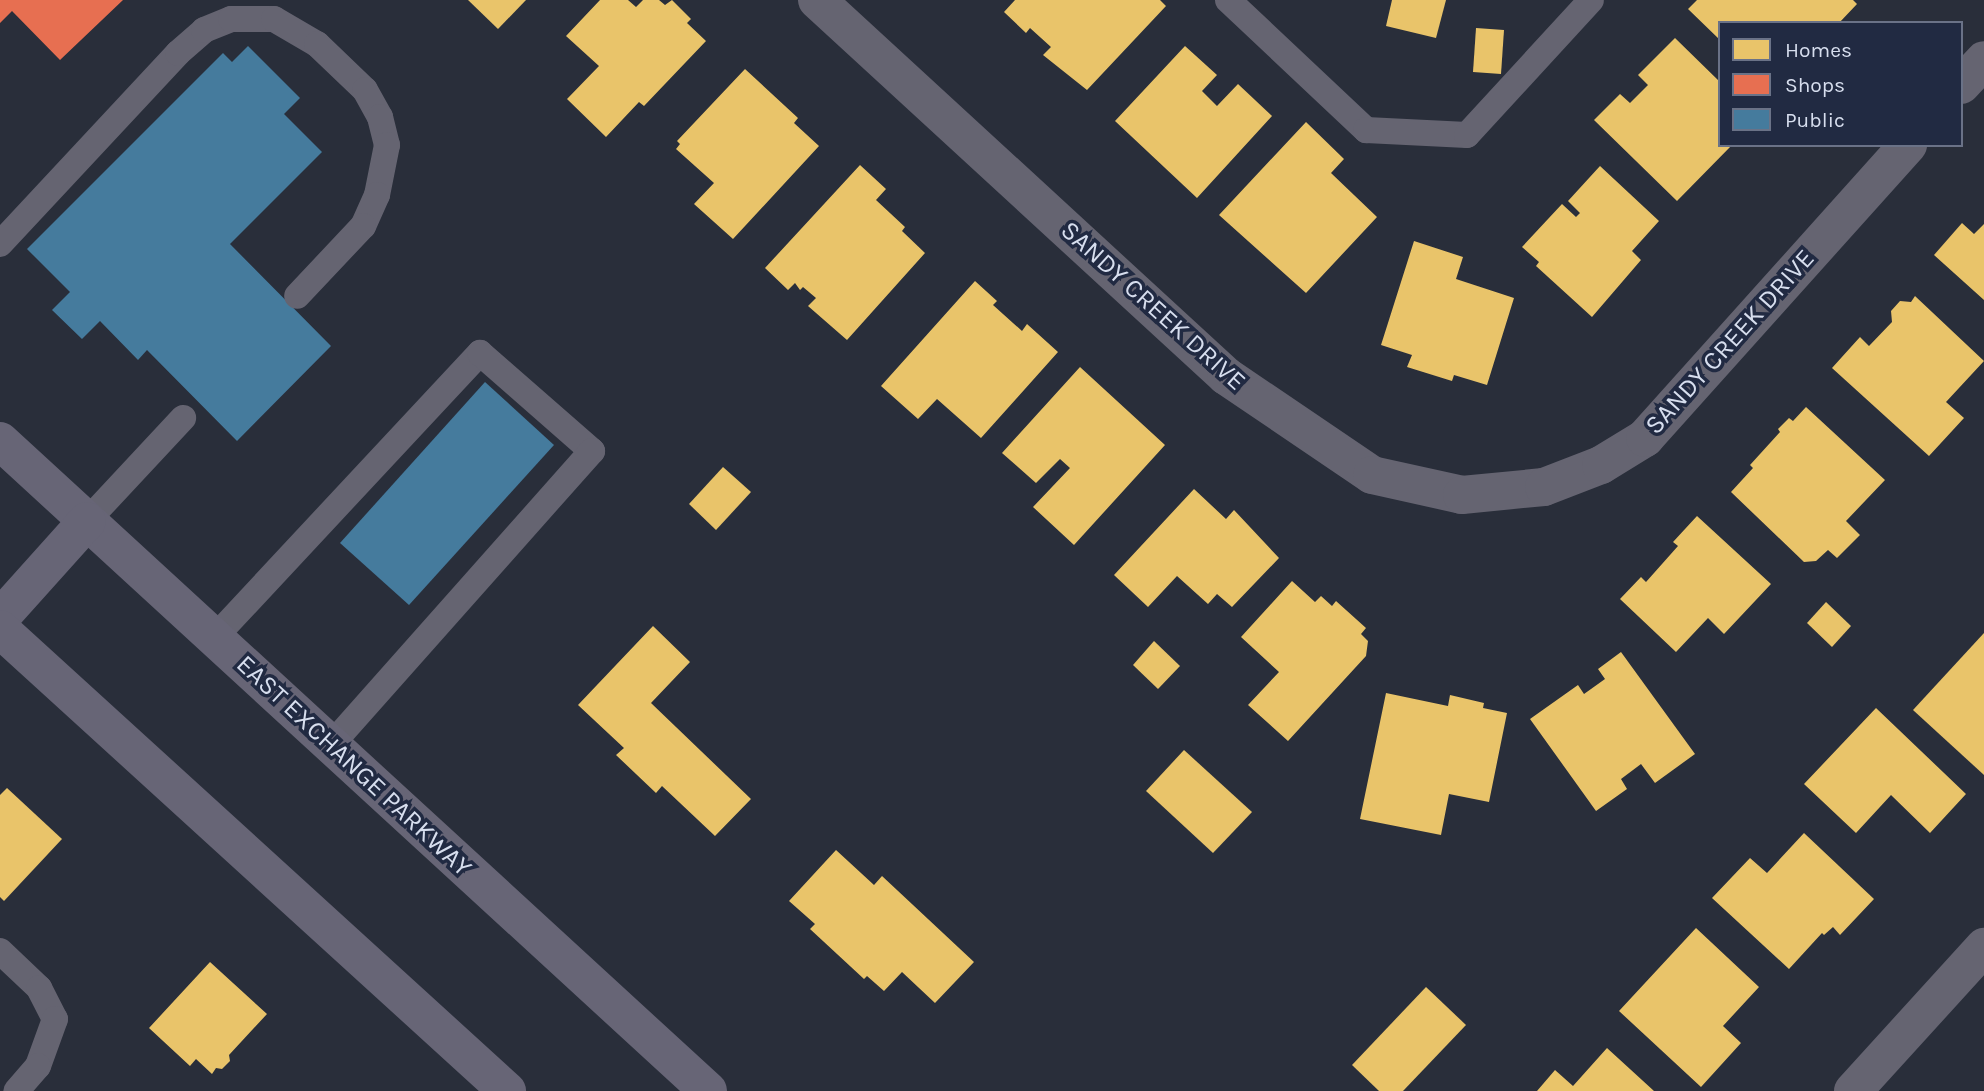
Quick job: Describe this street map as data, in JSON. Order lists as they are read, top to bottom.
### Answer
{
  "streets": {
    "main road": ["EAST EXCHANGE PARKWAY"],
    "street": ["SANDY CREEK DRIVE"]
  },
  "legend": ["Homes", "Shops", "Public"]
}
